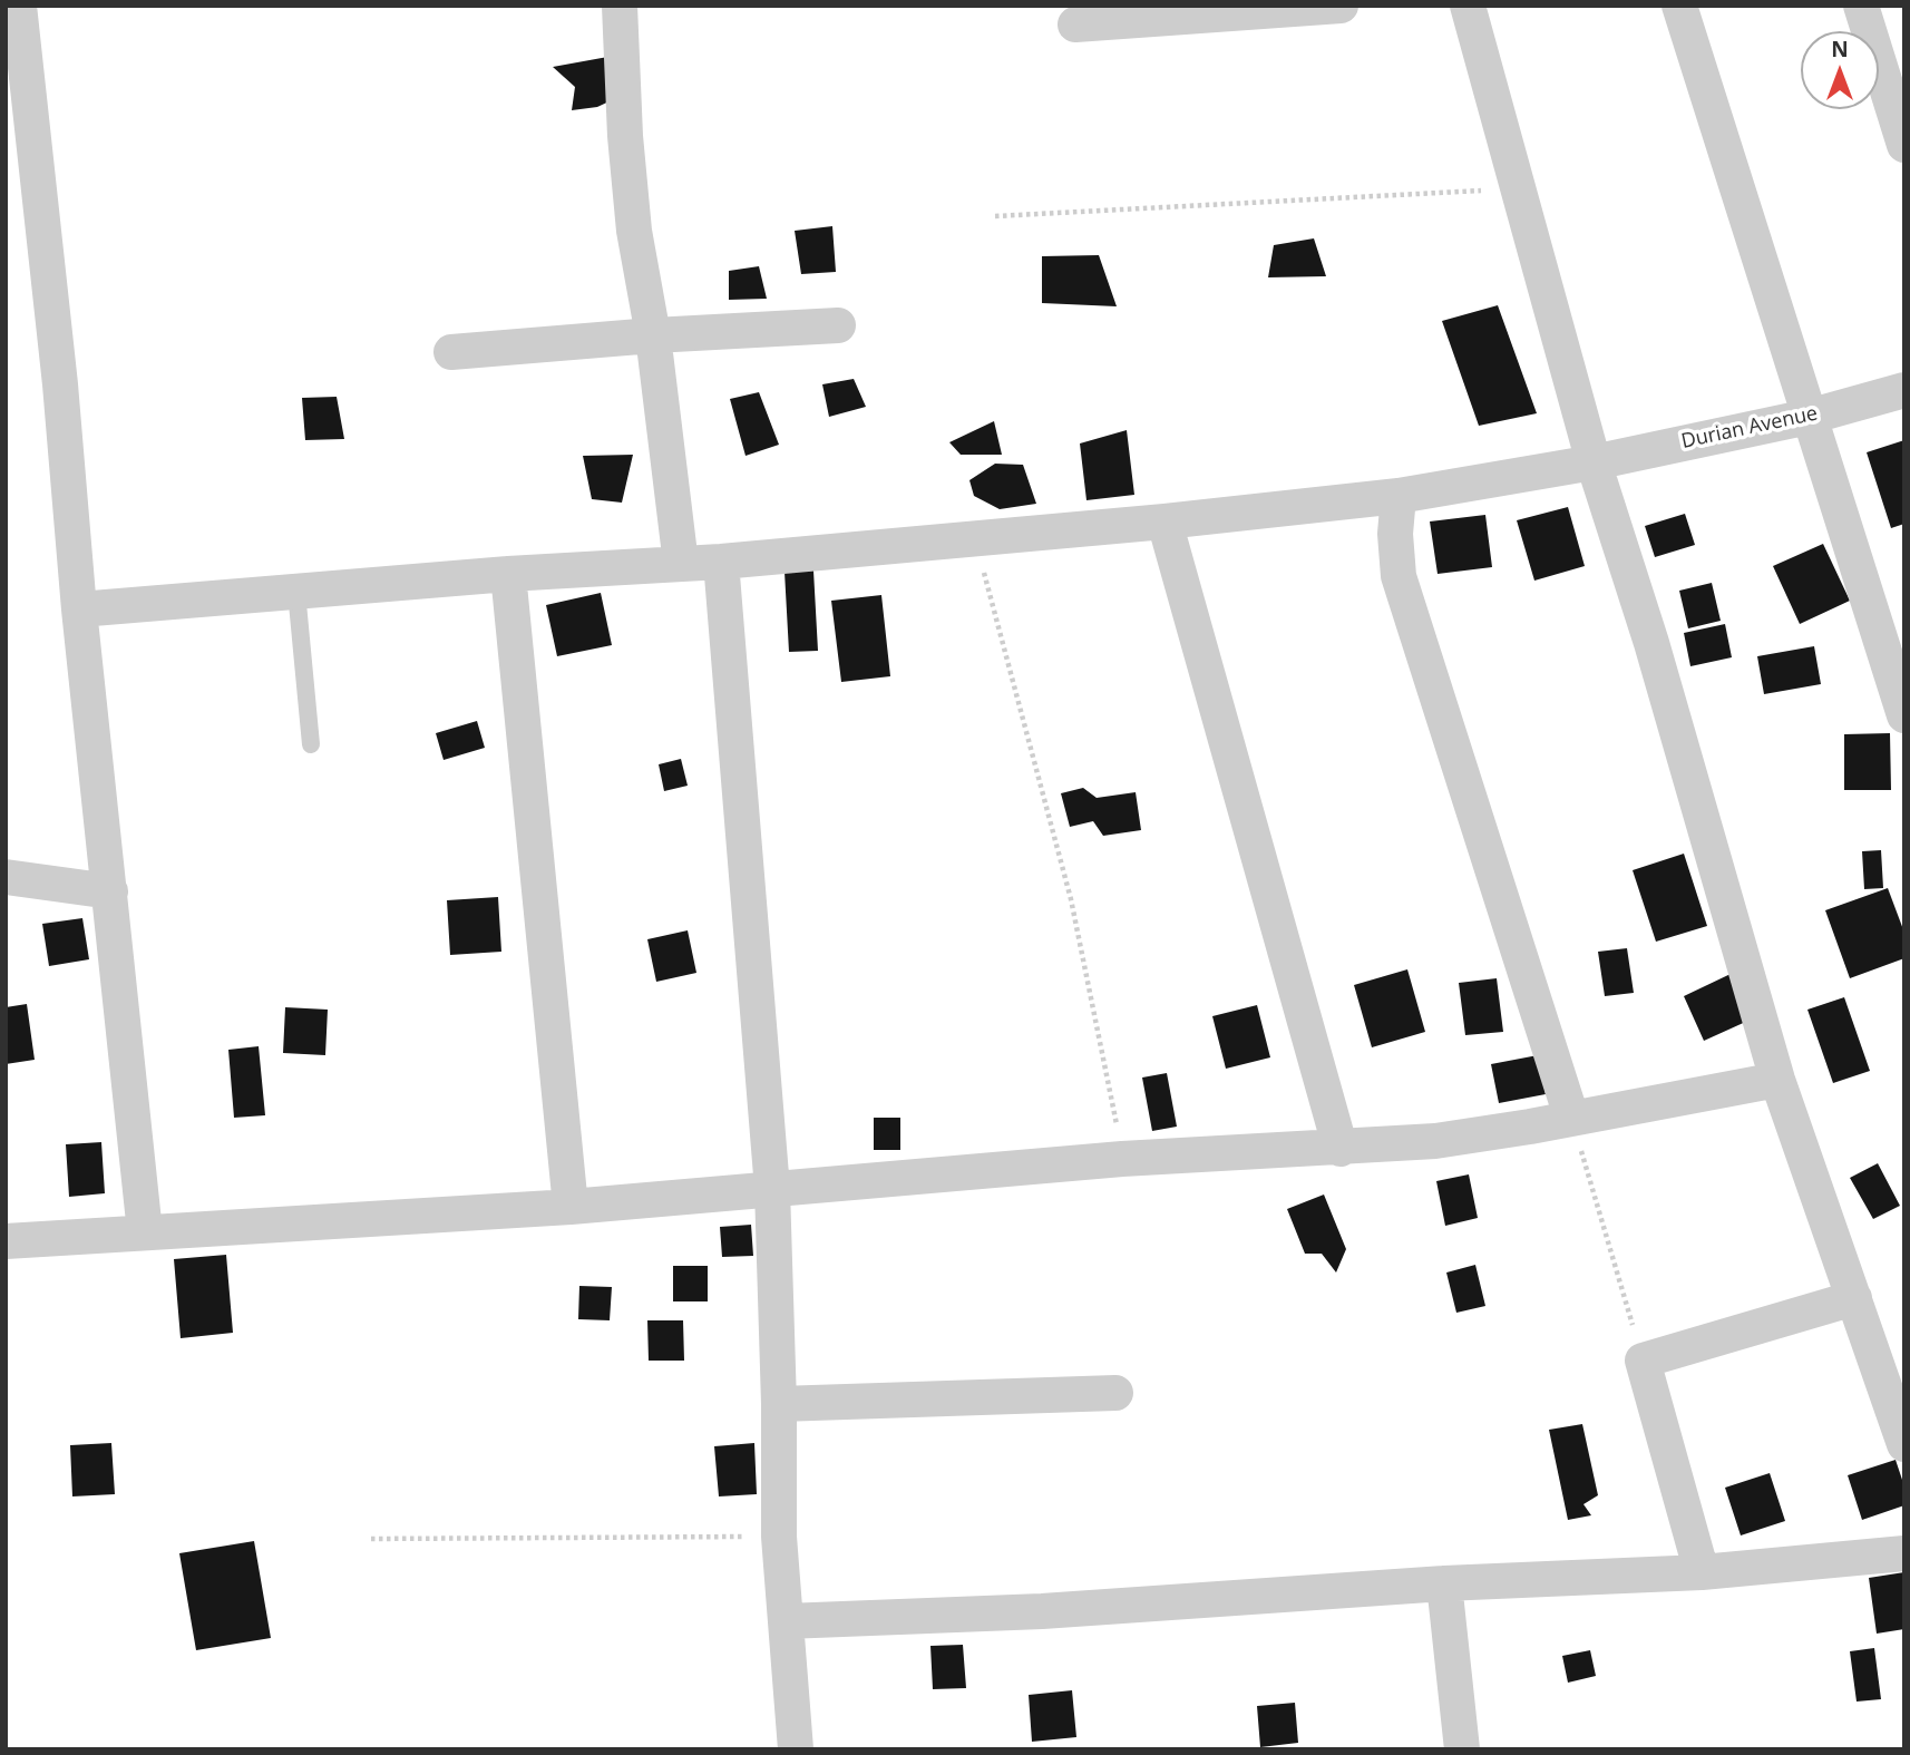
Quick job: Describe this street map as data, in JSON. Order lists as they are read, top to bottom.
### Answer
{
  "streets": {
    "street": ["Durian Avenue"]
  },
  "north": "top"
}
